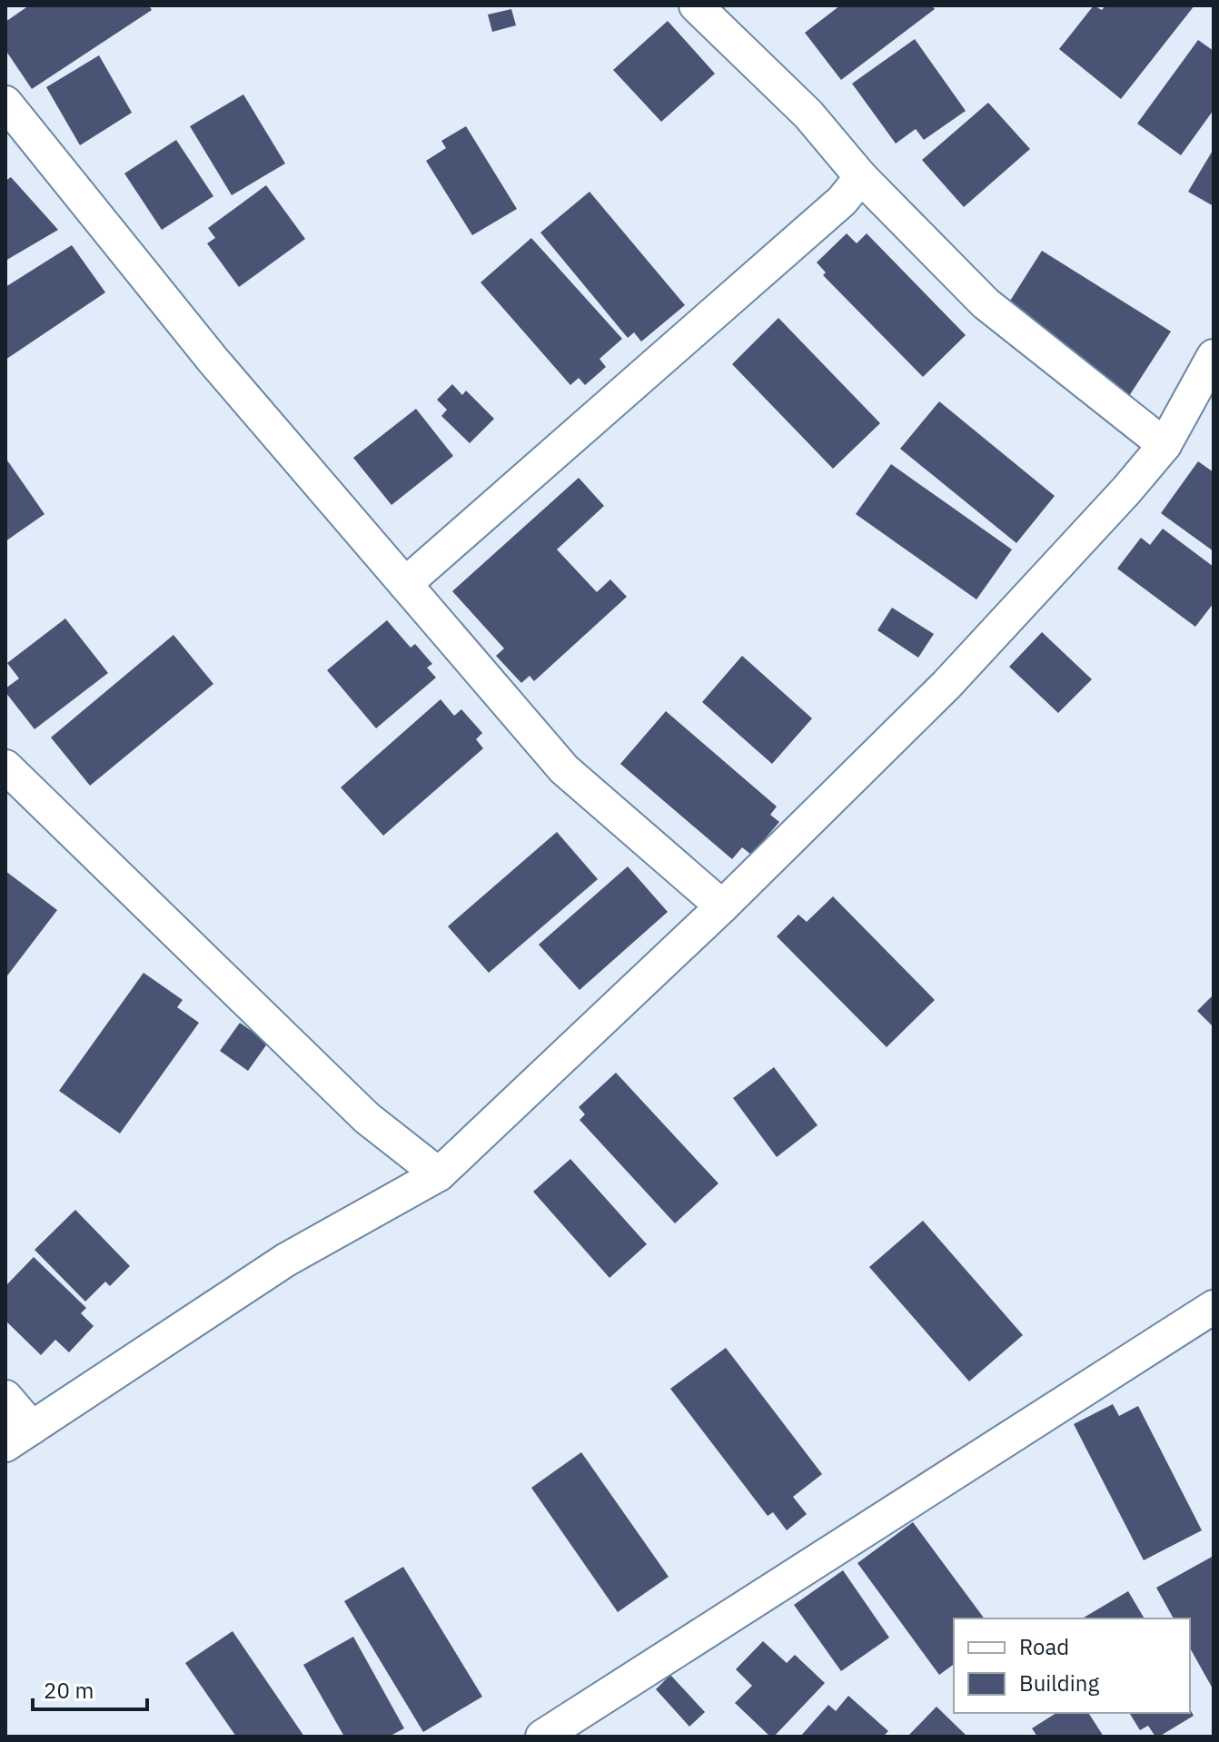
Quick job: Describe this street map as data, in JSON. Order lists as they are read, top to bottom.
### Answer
{
  "legend": ["Road", "Building"],
  "scale_bar": "20 m"
}
